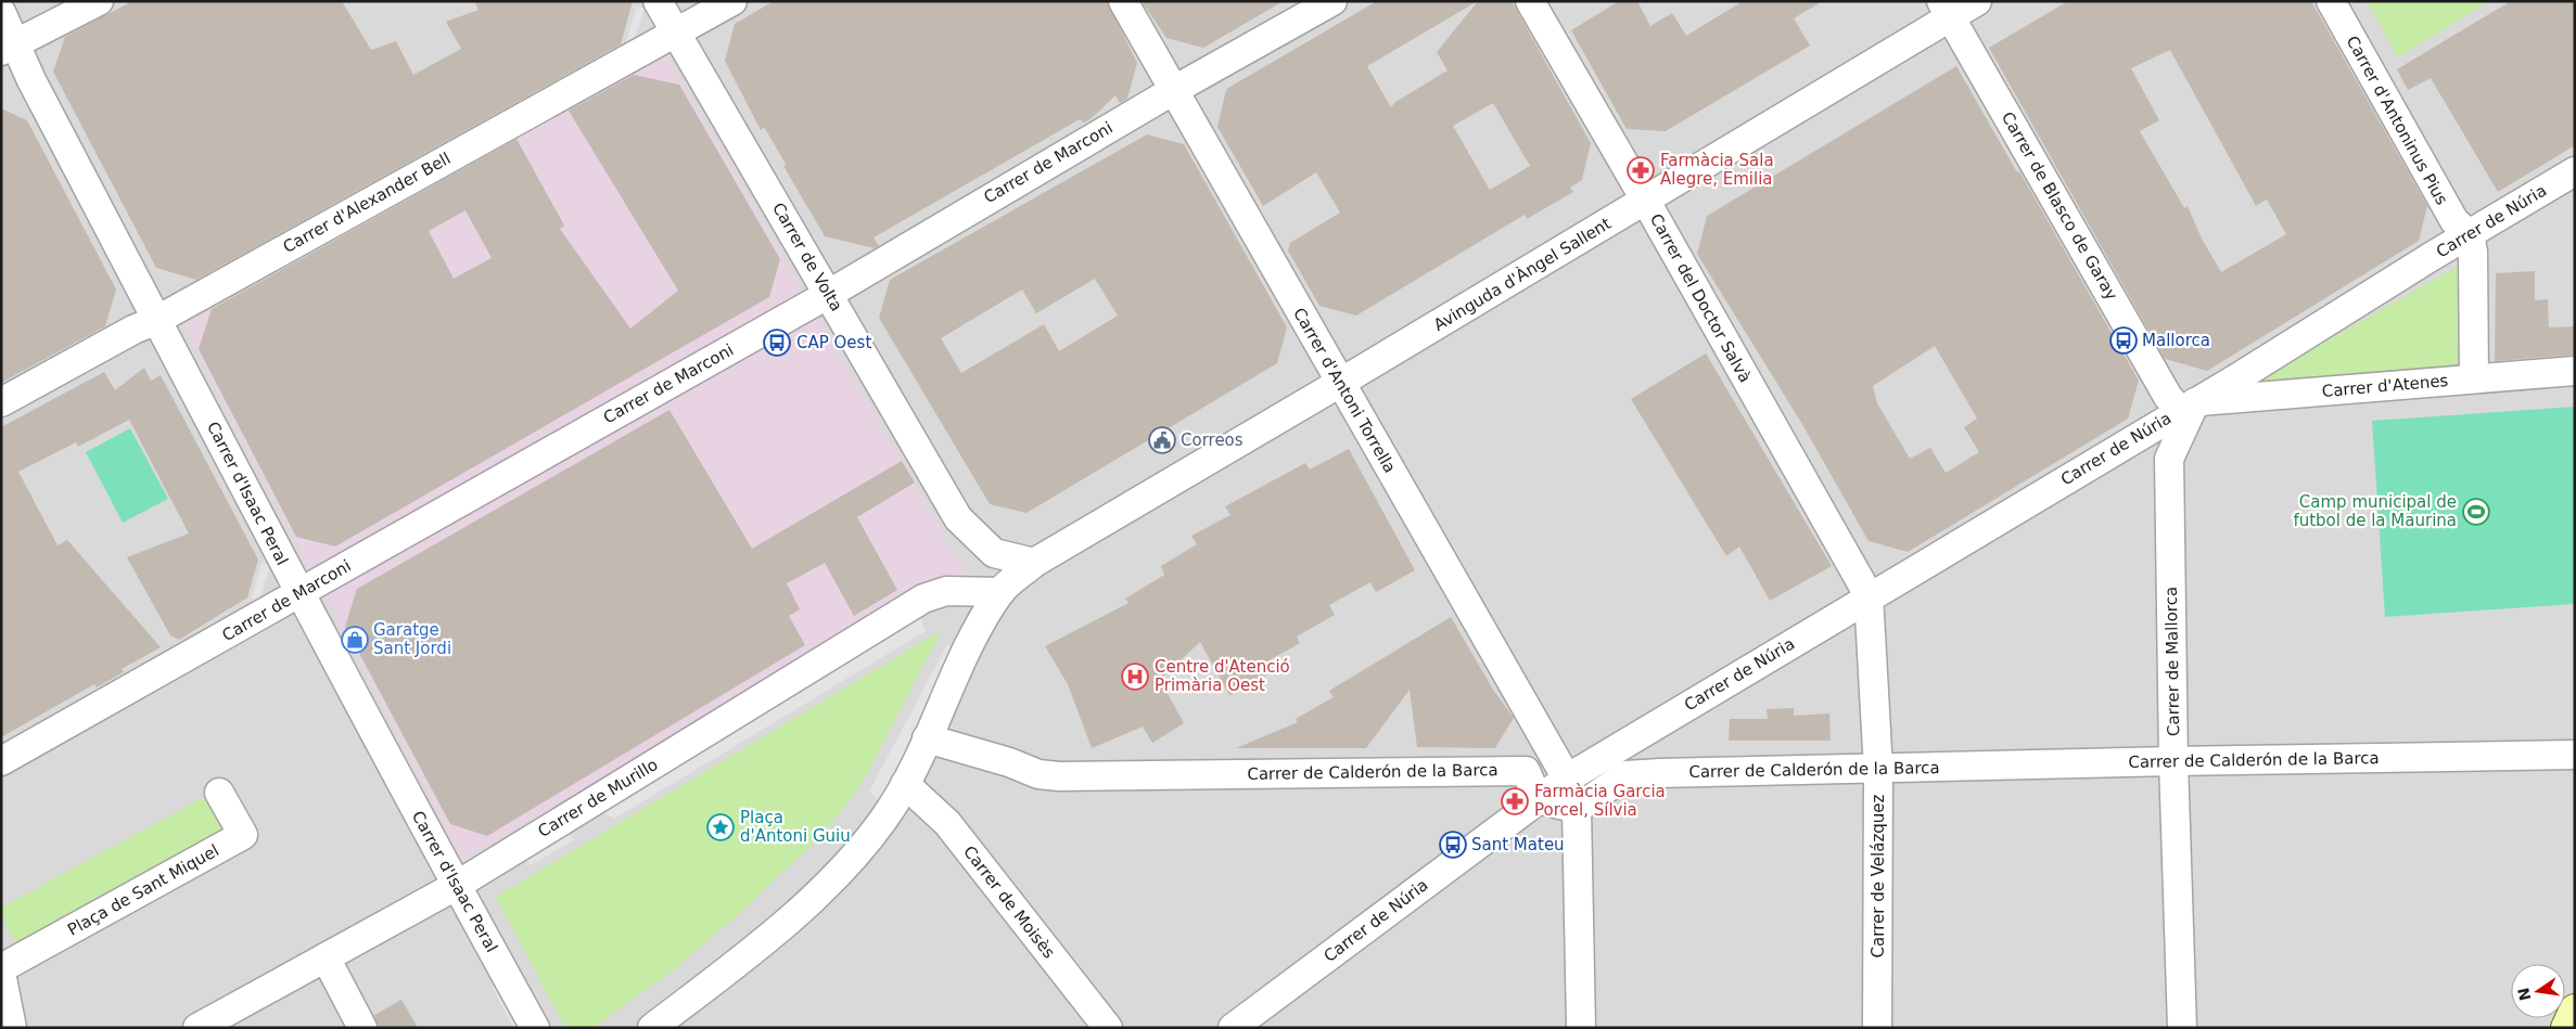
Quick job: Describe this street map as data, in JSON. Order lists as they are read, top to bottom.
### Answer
{
  "streets": {
    "street": [
      "Carrer d'Antoninus Pius",
      "Carrer de Marconi",
      "Carrer d'Alexander Bell",
      "Carrer de Blasco de Garay",
      "Carrer de Núria",
      "Carrer de Volta",
      "Avinguda d'Àngel Sallent",
      "Carrer del Doctor Salvà",
      "Carrer d'Atenes",
      "Carrer d'Antoni Torrella",
      "Carrer d'Isaac Peral",
      "Carrer de Mallorca",
      "Carrer de Calderón de la Barca",
      "Carrer de Murillo",
      "Carrer de Velázquez",
      "Plaça de Sant Miquel",
      "Carrer de Moisès"
    ]
  },
  "crossings": [
    ["Carrer d'Antoninus Pius", "Carrer de Núria"],
    ["Carrer de Marconi", "Carrer de Volta"],
    ["Carrer de Marconi", "Carrer d'Antoni Torrella"],
    ["Carrer de Marconi", "Carrer d'Isaac Peral"],
    ["Carrer d'Alexander Bell", "Carrer de Volta"],
    ["Carrer d'Alexander Bell", "Carrer d'Isaac Peral"],
    ["Carrer de Blasco de Garay", "Carrer de Núria"],
    ["Carrer de Blasco de Garay", "Avinguda d'Àngel Sallent"],
    ["Carrer de Blasco de Garay", "Carrer d'Atenes"],
    ["Carrer de Blasco de Garay", "Carrer de Mallorca"],
    ["Carrer de Núria", "Carrer del Doctor Salvà"],
    ["Carrer de Núria", "Carrer d'Atenes"],
    ["Carrer de Núria", "Carrer d'Antoni Torrella"],
    ["Carrer de Núria", "Carrer de Mallorca"],
    ["Carrer de Núria", "Carrer de Calderón de la Barca"],
    ["Carrer de Núria", "Carrer de Velázquez"],
    ["Carrer de Volta", "Avinguda d'Àngel Sallent"],
    ["Avinguda d'Àngel Sallent", "Carrer del Doctor Salvà"],
    ["Avinguda d'Àngel Sallent", "Carrer d'Antoni Torrella"],
    ["Avinguda d'Àngel Sallent", "Carrer de Calderón de la Barca"],
    ["Avinguda d'Àngel Sallent", "Carrer de Murillo"],
    ["Avinguda d'Àngel Sallent", "Carrer de Moisès"],
    ["Carrer del Doctor Salvà", "Carrer de Velázquez"],
    ["Carrer d'Atenes", "Carrer de Mallorca"],
    ["Carrer d'Antoni Torrella", "Carrer de Calderón de la Barca"],
    ["Carrer d'Isaac Peral", "Carrer de Murillo"],
    ["Carrer de Mallorca", "Carrer de Calderón de la Barca"],
    ["Carrer de Calderón de la Barca", "Carrer de Velázquez"]
  ],
  "places": {
    "pharmacy": ["Farmàcia Sala Alegre, Emilia", "Farmàcia Garcia Porcel, Sílvia"],
    "bus stop": ["Mallorca", "CAP Oest", "Sant Mateu"],
    "public building": ["Correos"],
    "sports": ["Camp municipal de futbol de la Maurina"],
    "shop": ["Garatge Sant Jordi"],
    "hospital": ["Centre d'Atenció Primària Oest"],
    "place": ["Plaça d'Antoni Guiu"]
  },
  "north": "left"
}
